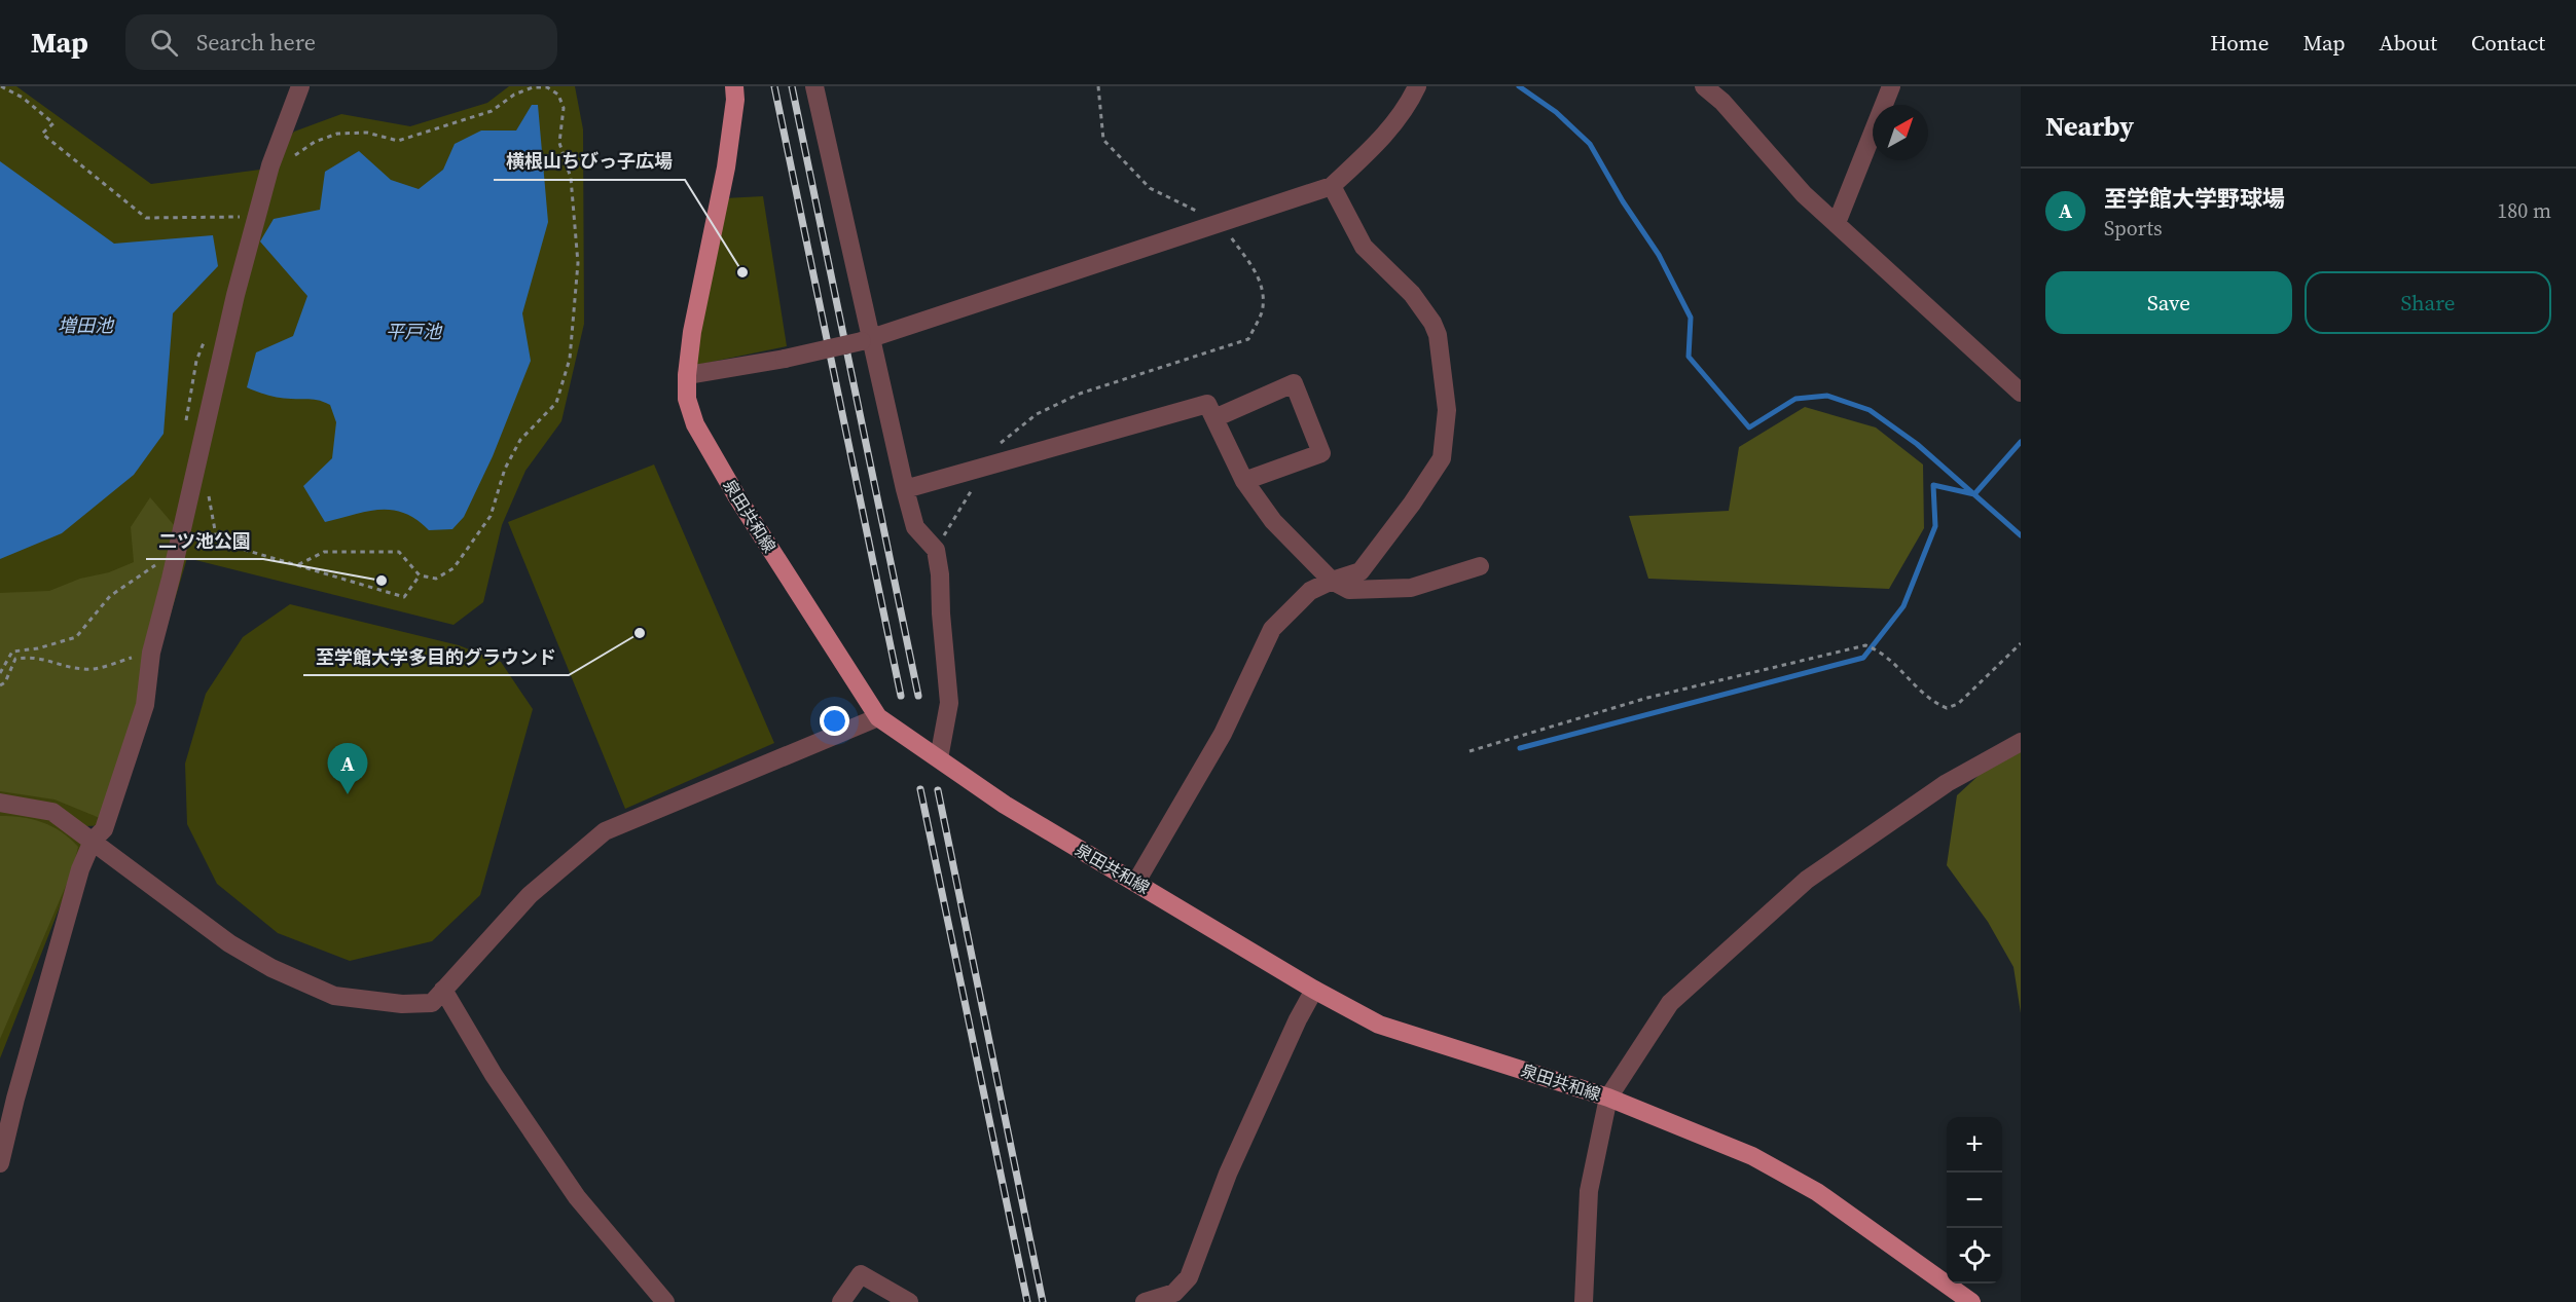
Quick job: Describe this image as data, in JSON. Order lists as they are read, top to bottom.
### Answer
{
  "streets": {
    "main road": ["泉田共和線"]
  },
  "water": ["増田池", "平戸池"],
  "places": ["横根山ちびっ子広場", "二ツ池公園", "至学館大学多目的グラウンド"],
  "north": "top right",
  "page": {
    "header": "Map",
    "search": "Search here",
    "nav": [
      "Home",
      "Map",
      "About",
      "Contact"
    ],
    "heading": "Nearby",
    "list": [
      {
        "mark": "A",
        "name": "至学館大学野球場",
        "note": "Sports",
        "value": "180 m"
      }
    ],
    "buttons": ["Save", "Share"],
    "pins": "A",
    "map_buttons": ["+", "−"]
  }
}
